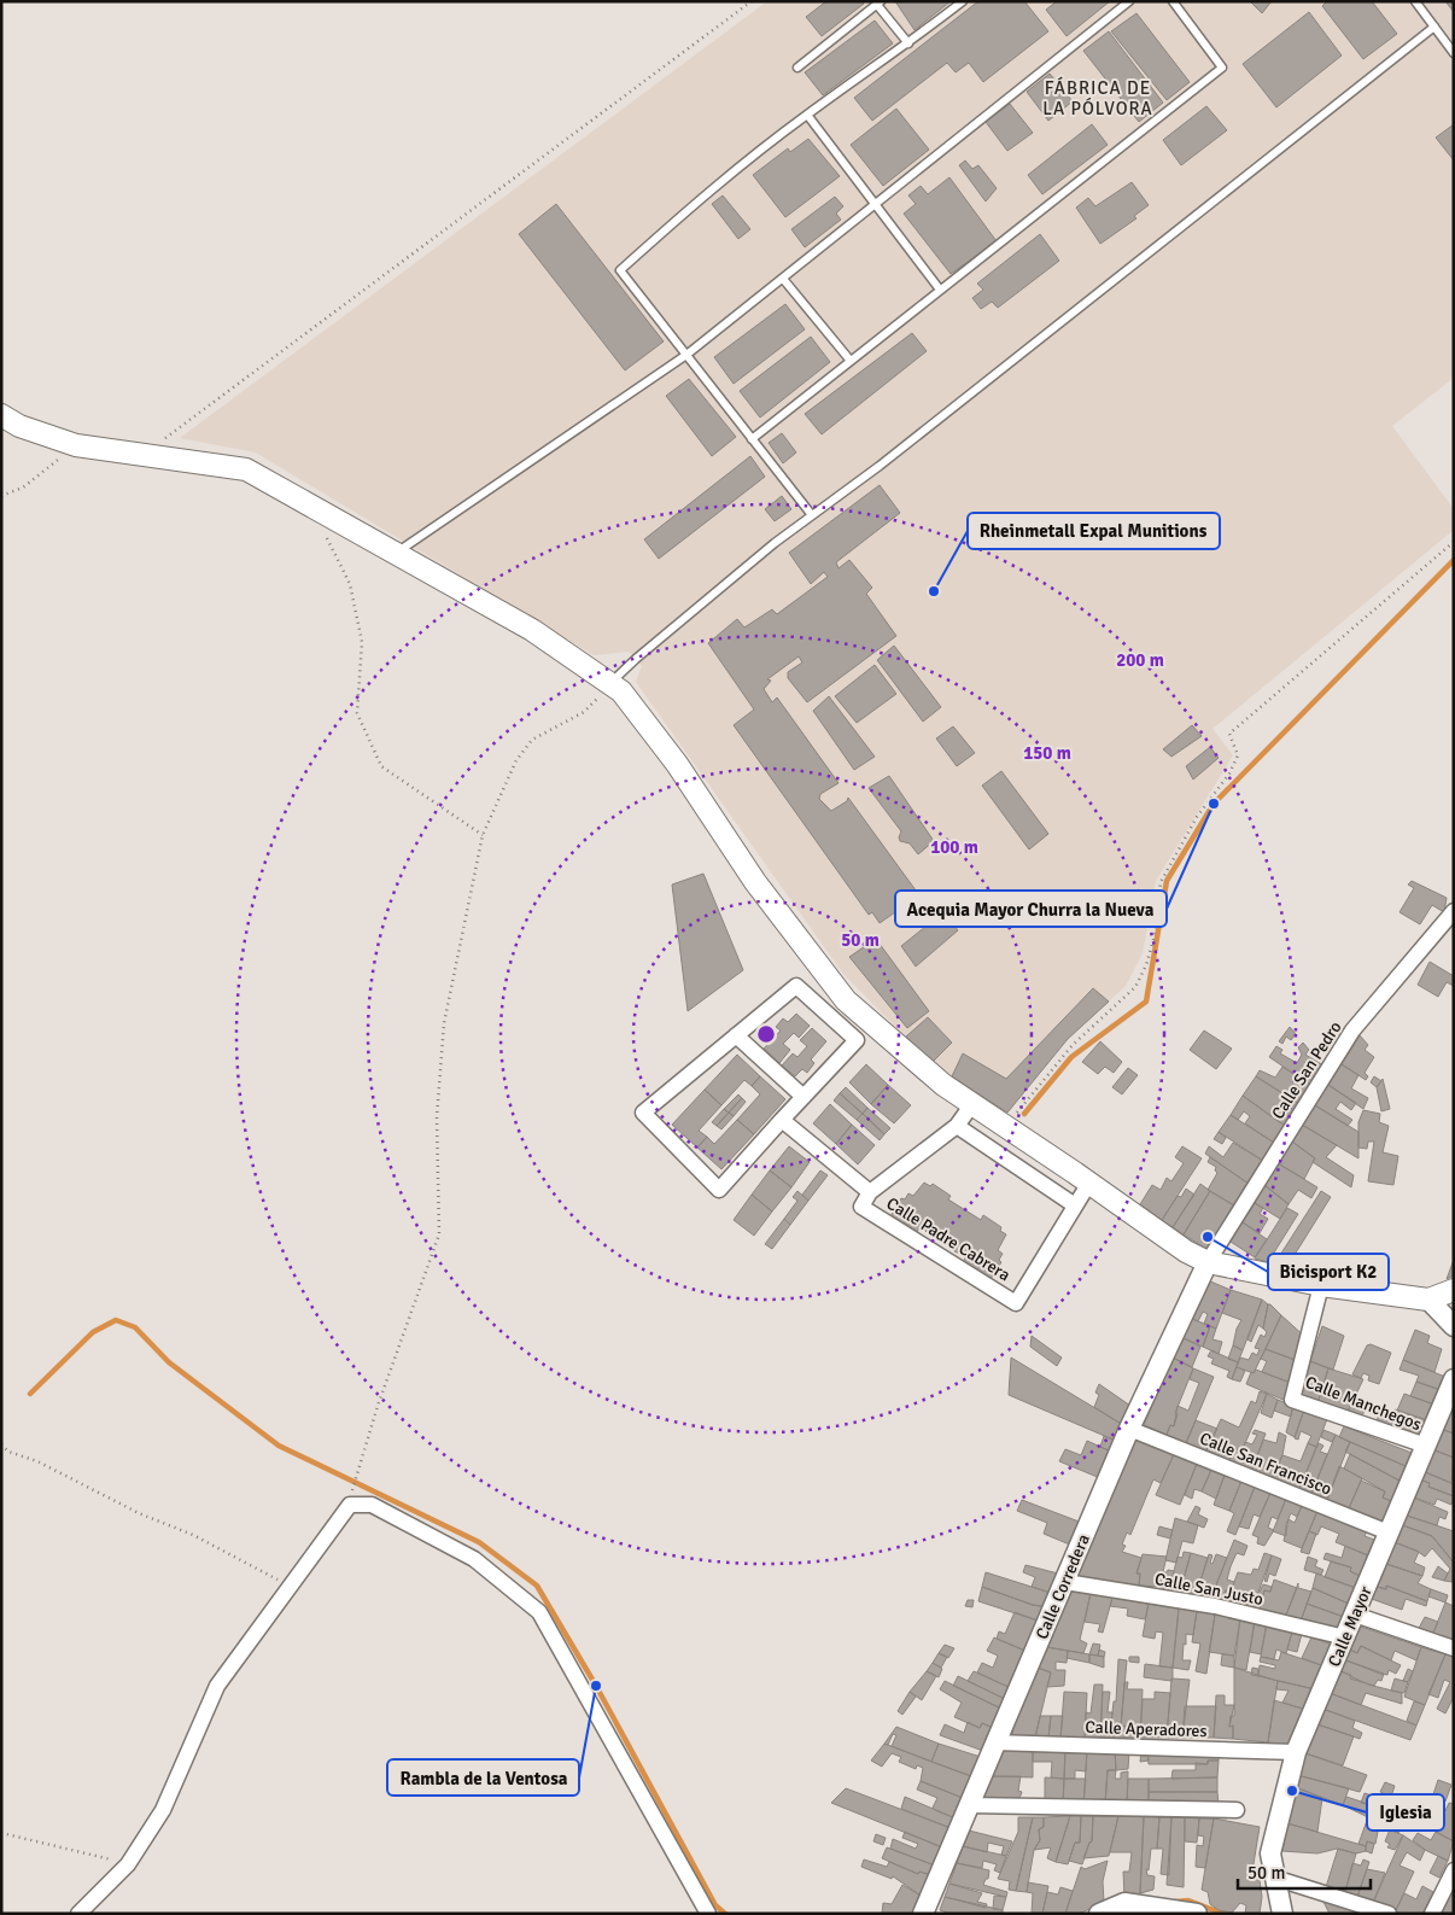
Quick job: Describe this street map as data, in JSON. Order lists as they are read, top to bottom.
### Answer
{
  "streets": {
    "street": [
      "Calle San Pedro",
      "Calle Padre Cabrera",
      "Calle Manchegos",
      "Calle San Francisco",
      "Calle Corredera",
      "Calle San Justo",
      "Calle Mayor",
      "Calle Aperadores"
    ]
  },
  "crossings": [
    ["Calle San Pedro", "Calle Corredera"],
    ["Calle Manchegos", "Calle Mayor"],
    ["Calle San Francisco", "Calle Corredera"],
    ["Calle San Francisco", "Calle Mayor"],
    ["Calle Corredera", "Calle San Justo"],
    ["Calle Corredera", "Calle Aperadores"],
    ["Calle San Justo", "Calle Mayor"],
    ["Calle Mayor", "Calle Aperadores"]
  ],
  "districts": ["FÁBRICA DE LA PÓLVORA"],
  "places": [
    "Rheinmetall Expal Munitions",
    "Acequia Mayor Churra la Nueva",
    "Bicisport K2",
    "Rambla de la Ventosa",
    "Iglesia"
  ],
  "scale_bar": "50 m",
  "rings": [
    "200 m",
    "150 m",
    "100 m",
    "50 m"
  ]
}
